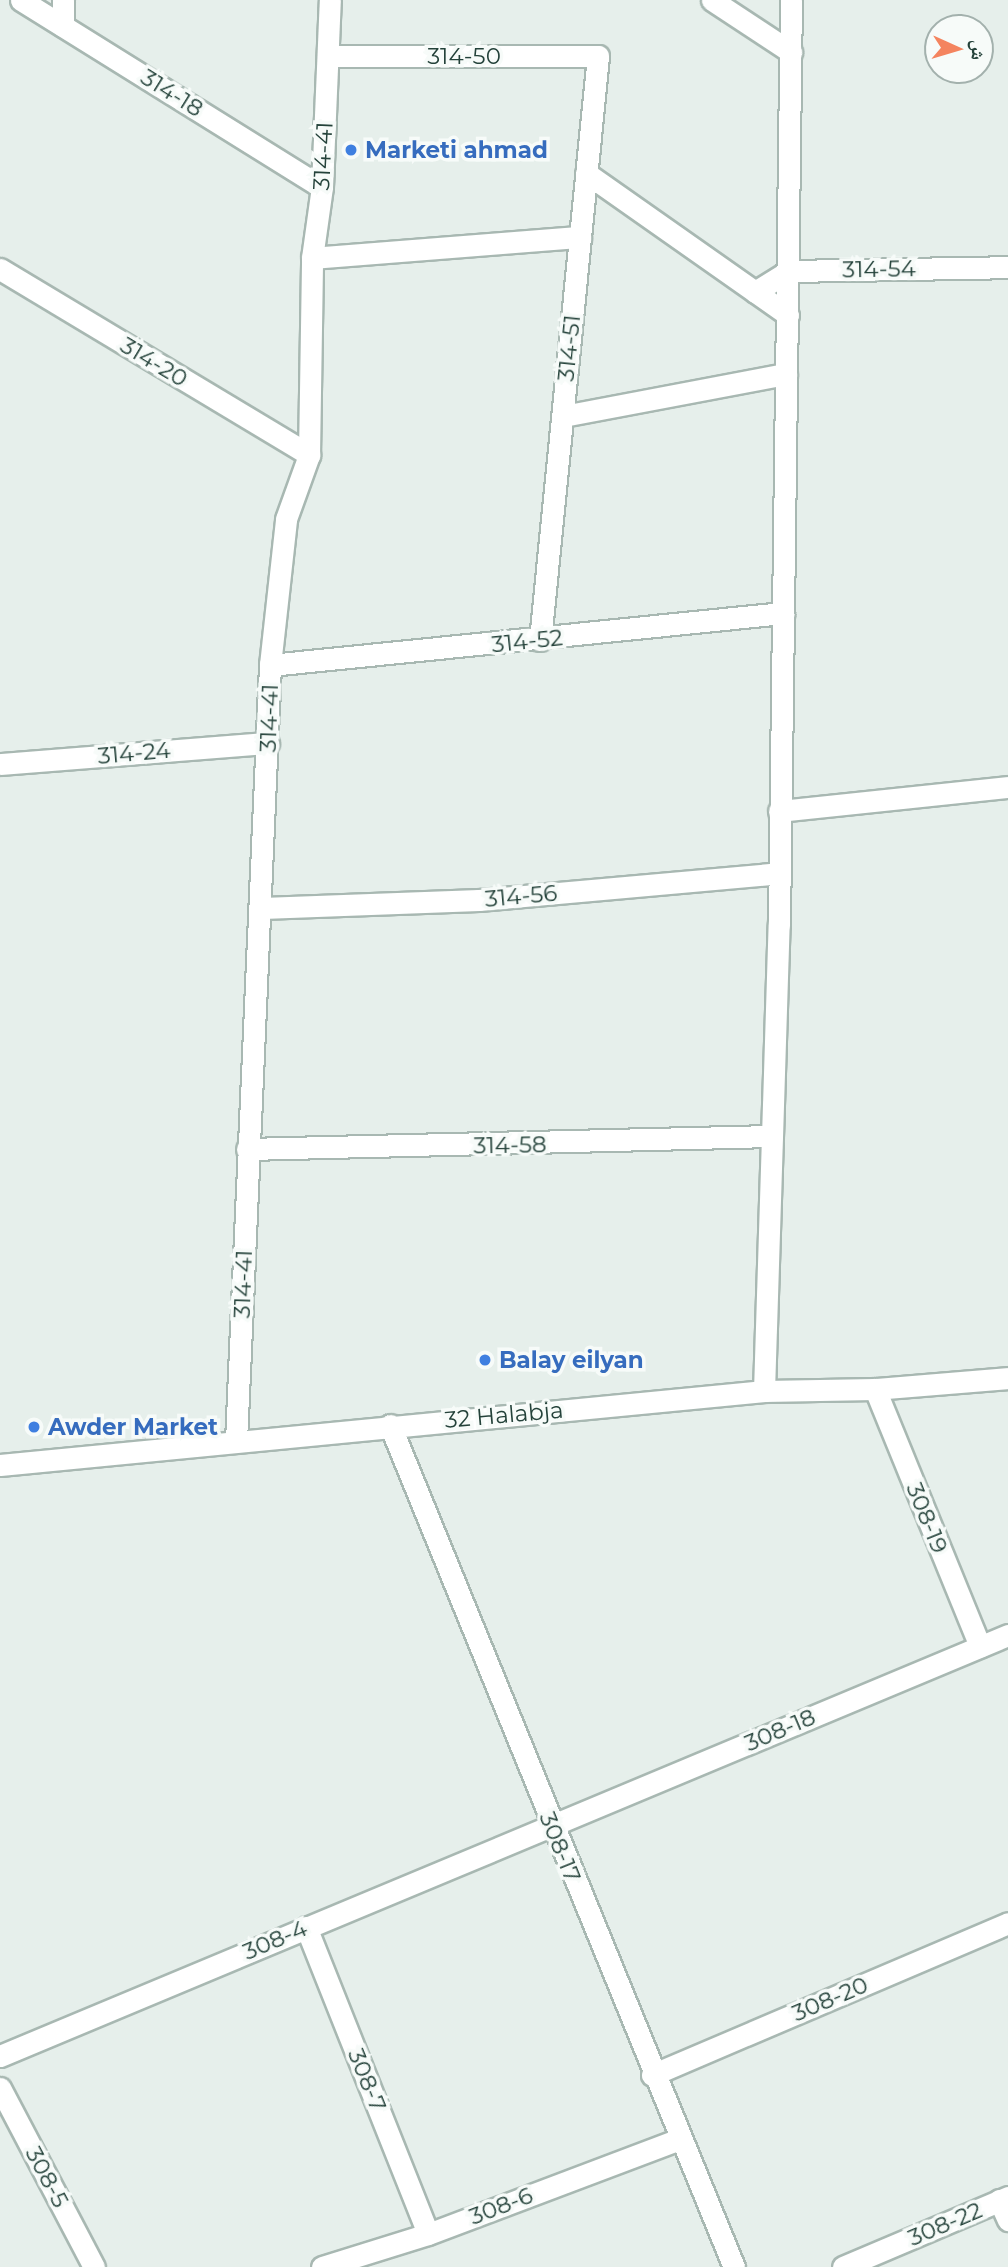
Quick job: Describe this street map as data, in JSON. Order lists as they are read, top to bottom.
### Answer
{
  "streets": {
    "street": [
      "314-50",
      "314-18",
      "314-41",
      "314-54",
      "314-51",
      "314-20",
      "314-52",
      "314-24",
      "314-56",
      "314-58",
      "32 Halabja",
      "308-19",
      "308-18",
      "308-17",
      "308-4",
      "308-20",
      "308-7",
      "308-5",
      "308-6",
      "308-22"
    ]
  },
  "crossings": [
    ["314-50", "314-41"],
    ["314-50", "314-51"],
    ["314-18", "314-41"],
    ["314-41", "314-20"],
    ["314-41", "314-52"],
    ["314-41", "314-24"],
    ["314-41", "314-56"],
    ["314-41", "314-58"],
    ["314-41", "32 Halabja"],
    ["314-51", "314-52"],
    ["32 Halabja", "308-19"],
    ["32 Halabja", "308-17"],
    ["308-19", "308-18"],
    ["308-18", "308-17"],
    ["308-18", "308-4"],
    ["308-17", "308-4"],
    ["308-17", "308-20"],
    ["308-17", "308-6"],
    ["308-4", "308-7"],
    ["308-7", "308-6"]
  ],
  "places": ["Marketi ahmad", "Balay eilyan", "Awder Market"],
  "north": "right"
}
